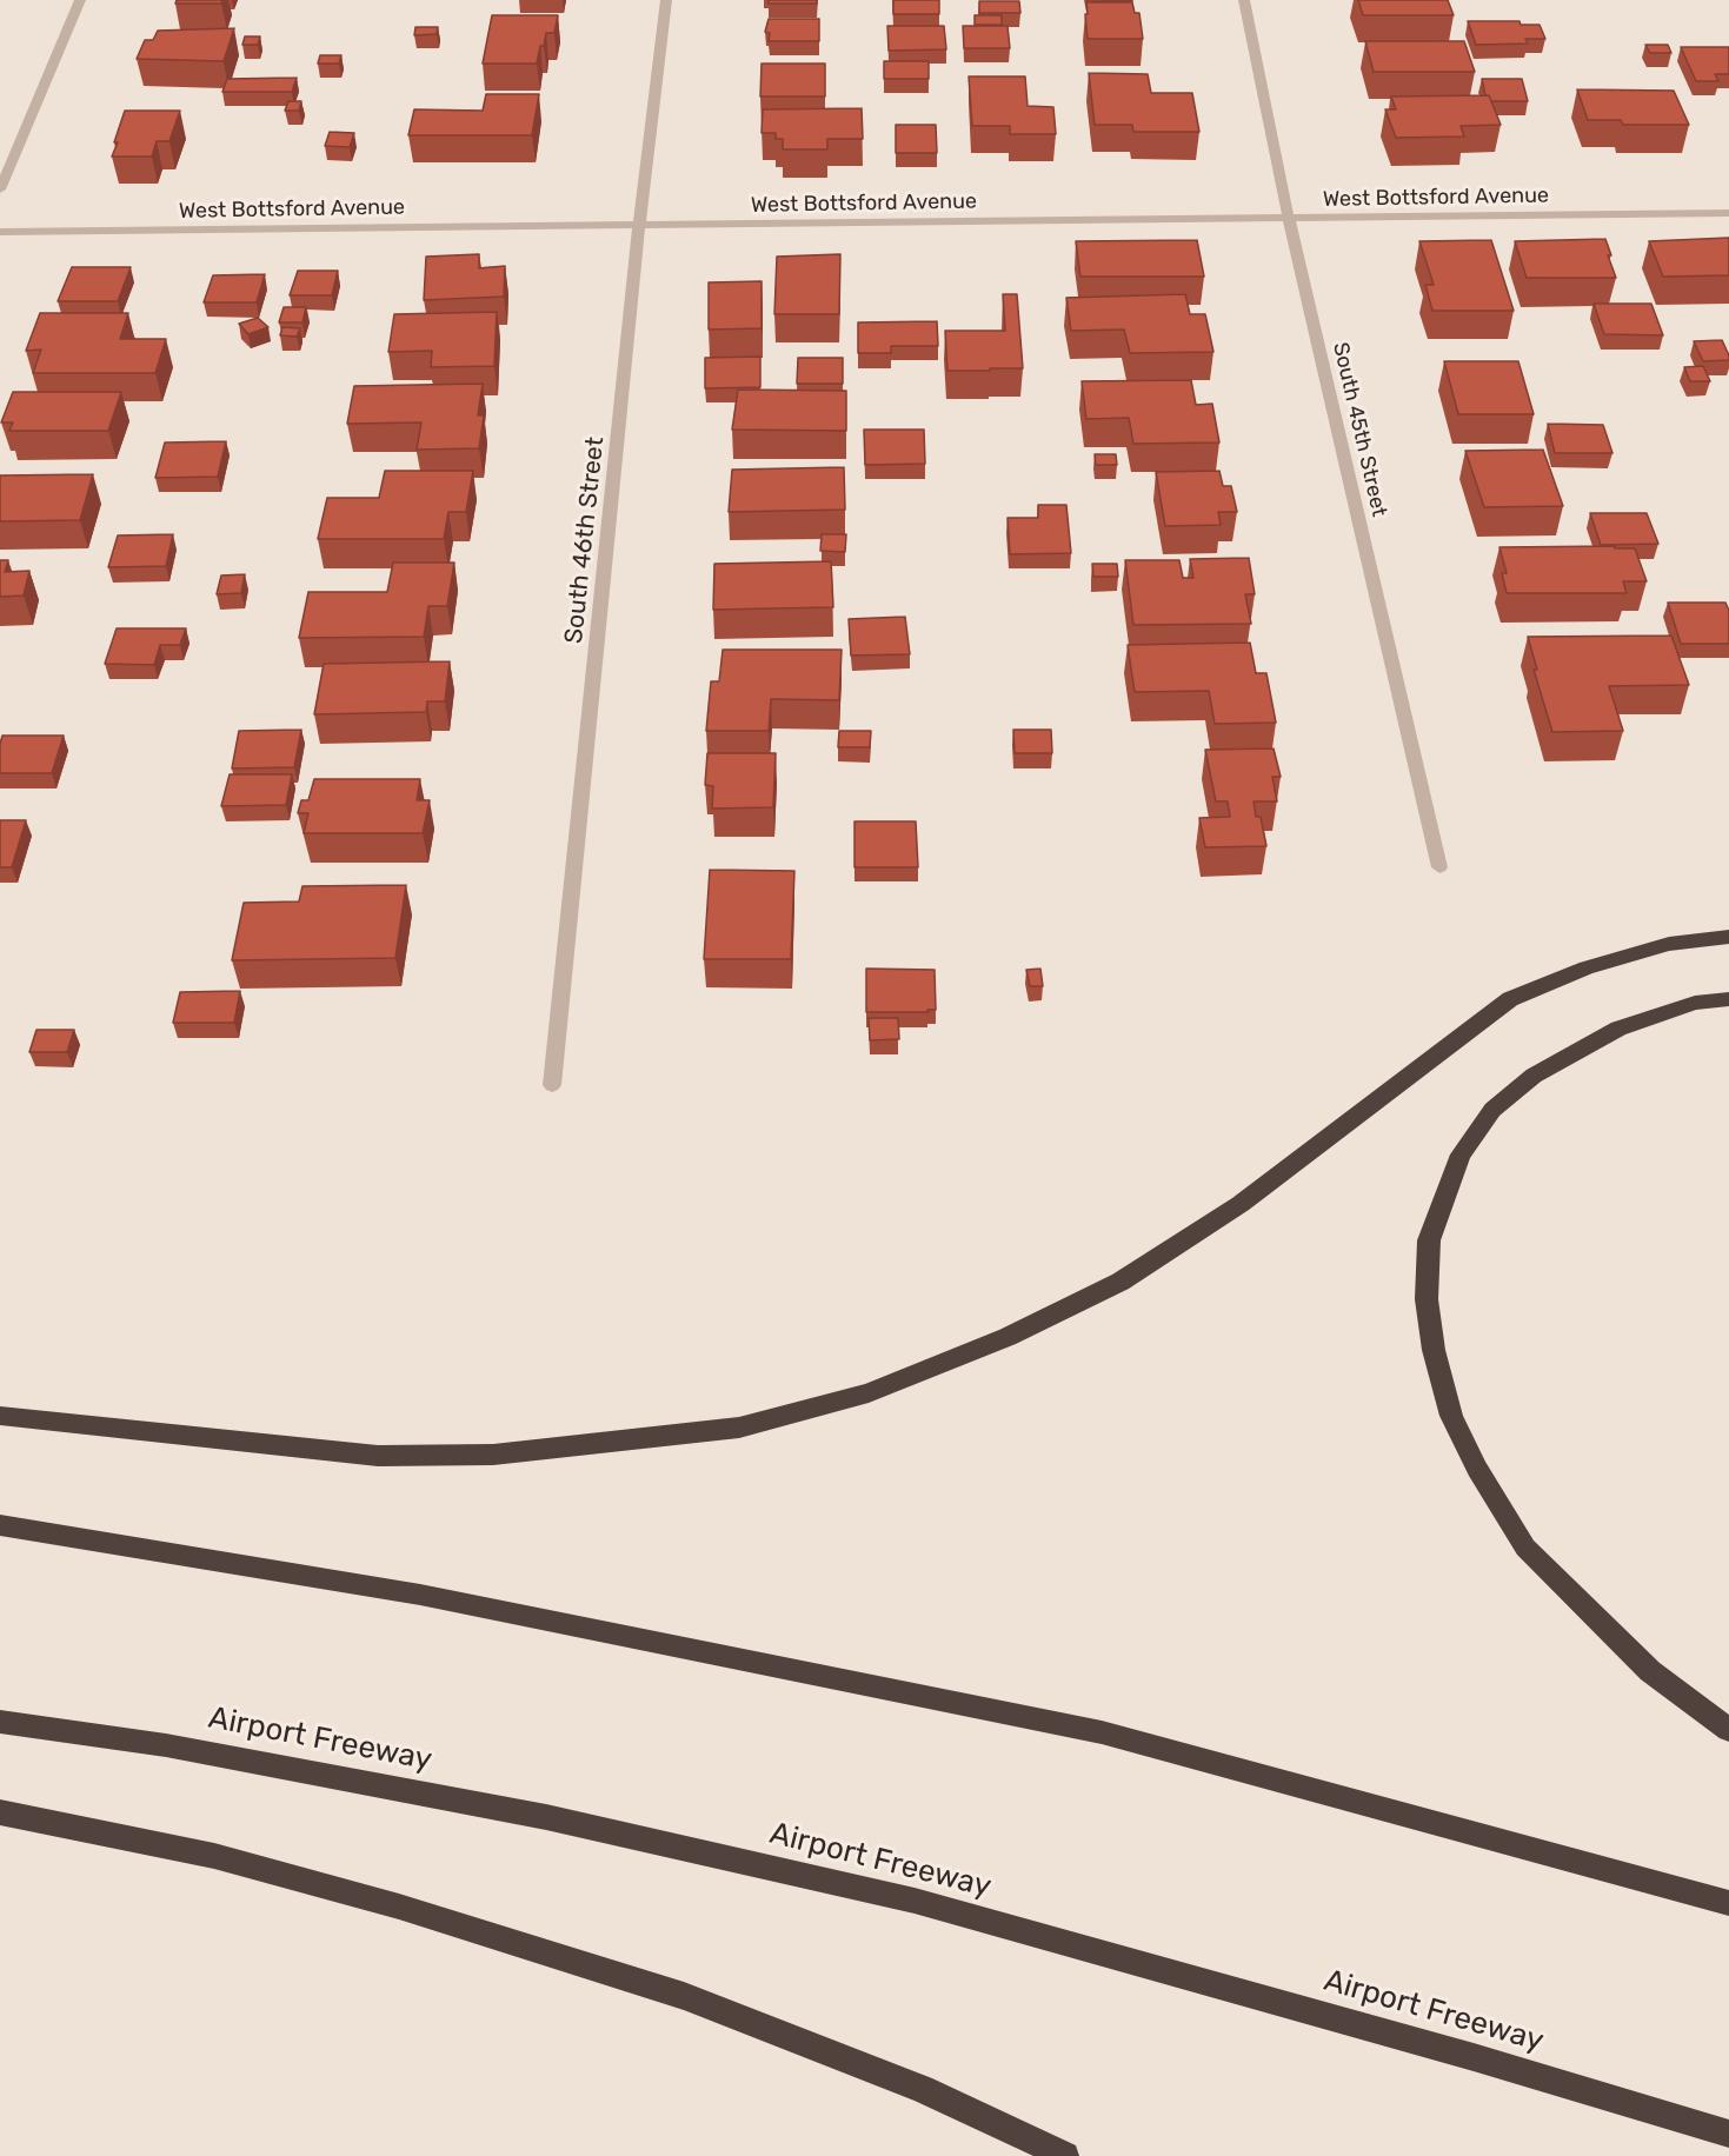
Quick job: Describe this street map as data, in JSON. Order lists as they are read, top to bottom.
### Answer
{
  "streets": {
    "highway": ["Airport Freeway"],
    "street": ["West Bottsford Avenue", "South 45th Street", "South 46th Street"]
  },
  "crossings": [
    ["West Bottsford Avenue", "South 45th Street"],
    ["West Bottsford Avenue", "South 46th Street"]
  ]
}
